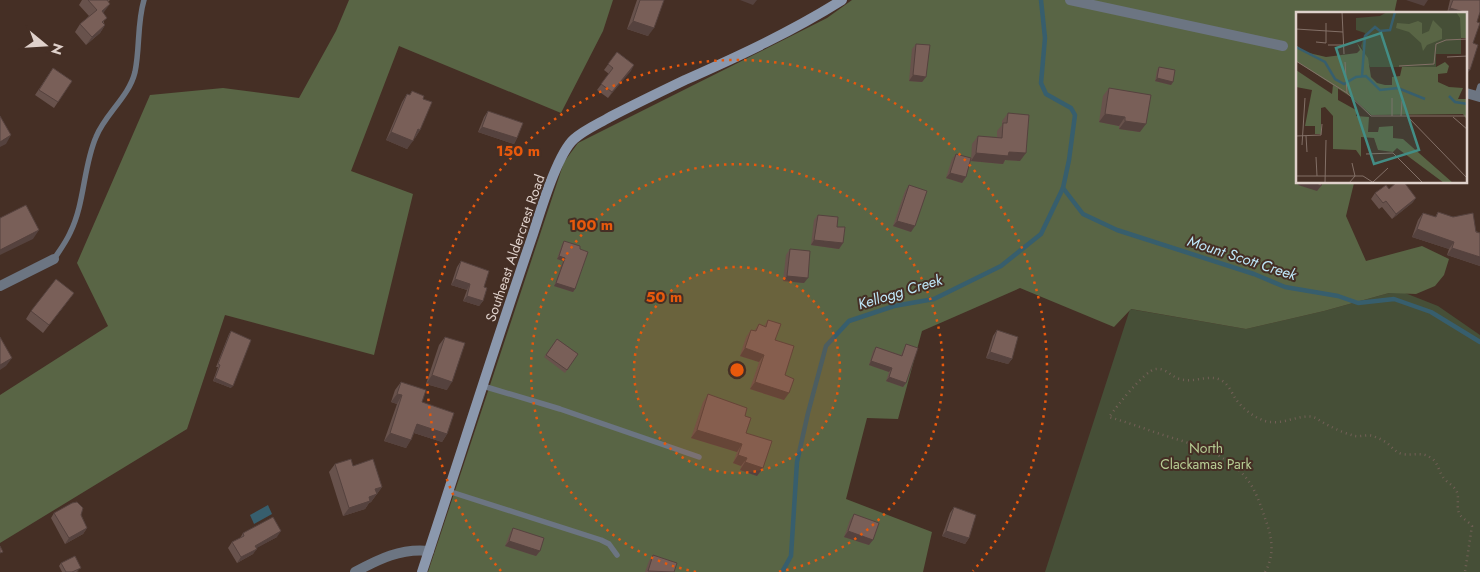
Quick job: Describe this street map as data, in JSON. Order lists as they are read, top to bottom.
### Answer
{
  "streets": {
    "street": ["Southeast Aldercrest Road"]
  },
  "water": ["Mount Scott Creek", "Kellogg Creek"],
  "parks": ["North Clackamas Park"],
  "north": "right",
  "rings": ["150 m", "100 m", "50 m"]
}
